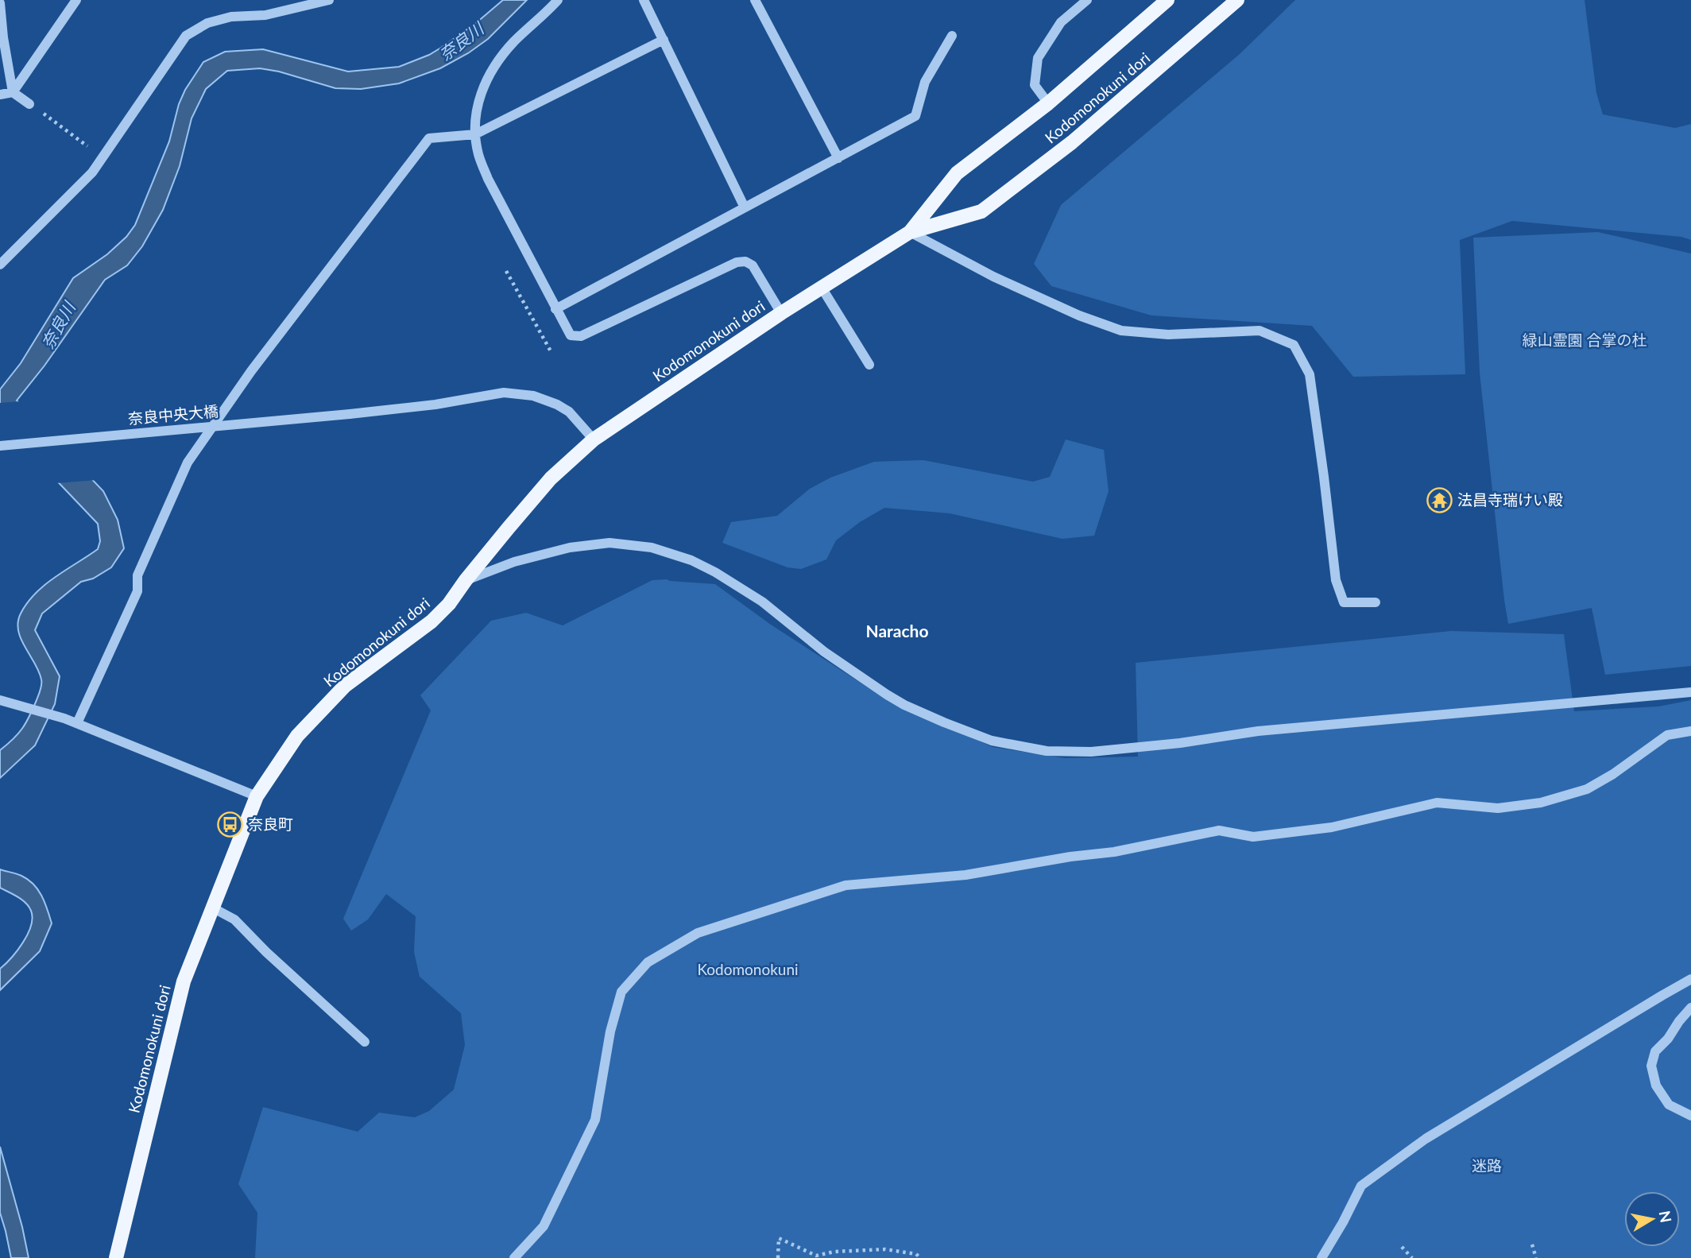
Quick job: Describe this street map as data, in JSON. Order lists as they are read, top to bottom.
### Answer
{
  "streets": {
    "main road": ["Kodomonokuni dori"],
    "street": ["奈良中央大橋"]
  },
  "crossings": [
    ["Kodomonokuni dori", "奈良中央大橋"]
  ],
  "districts": ["Naracho"],
  "water": ["奈良川"],
  "parks": ["緑山霊園 合掌の杜", "Kodomonokuni", "迷路"],
  "places": {
    "temple": ["法昌寺瑞けい殿"],
    "bus stop": ["奈良町"]
  },
  "north": "right"
}
